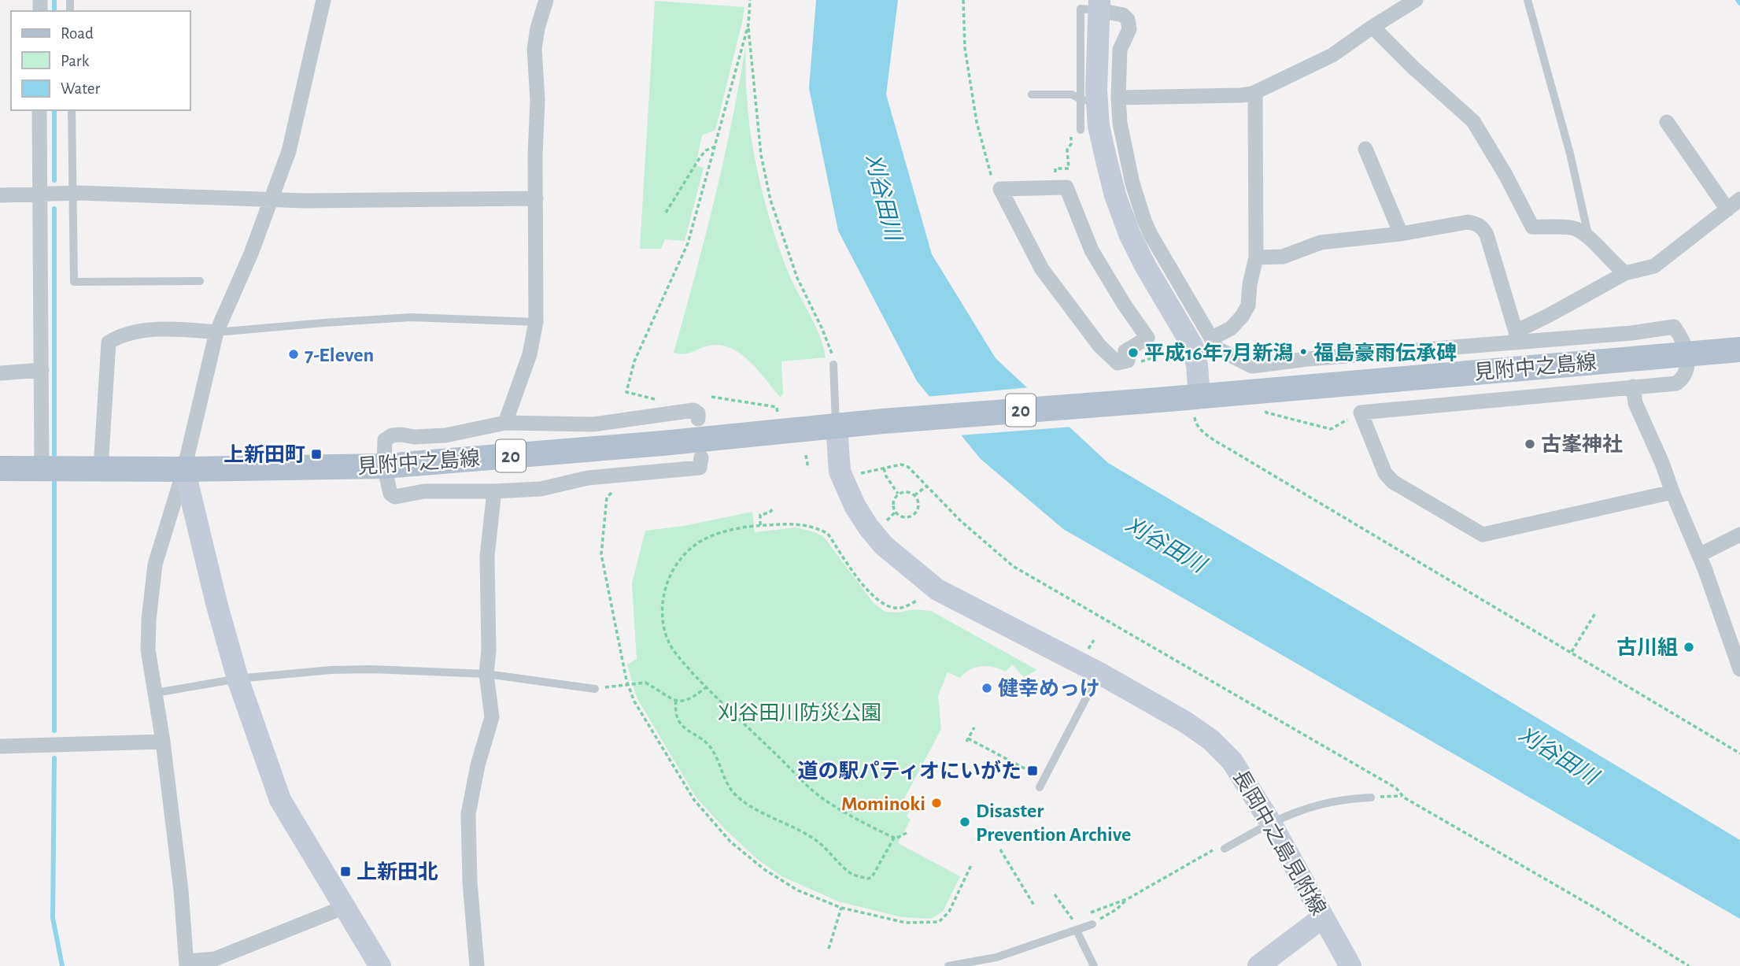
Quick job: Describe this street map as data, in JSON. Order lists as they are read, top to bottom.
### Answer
{
  "streets": {
    "main road": ["見附中之島線", "20", "長岡中之島見附線"]
  },
  "crossings": [
    ["見附中之島線", "20"],
    ["見附中之島線", "長岡中之島見附線"],
    ["20", "長岡中之島見附線"]
  ],
  "water": ["刈谷田川"],
  "parks": ["刈谷田川防災公園"],
  "places": {
    "other": [
      "平成16年7月新潟・福島豪雨伝承碑",
      "7-Eleven",
      "古峯神社",
      "古川組",
      "健幸めっけ",
      "Mominoki",
      "Disaster Prevention Archive"
    ],
    "transit": ["上新田町", "道の駅パティオにいがた", "上新田北"]
  },
  "legend": ["Road", "Park", "Water"]
}
